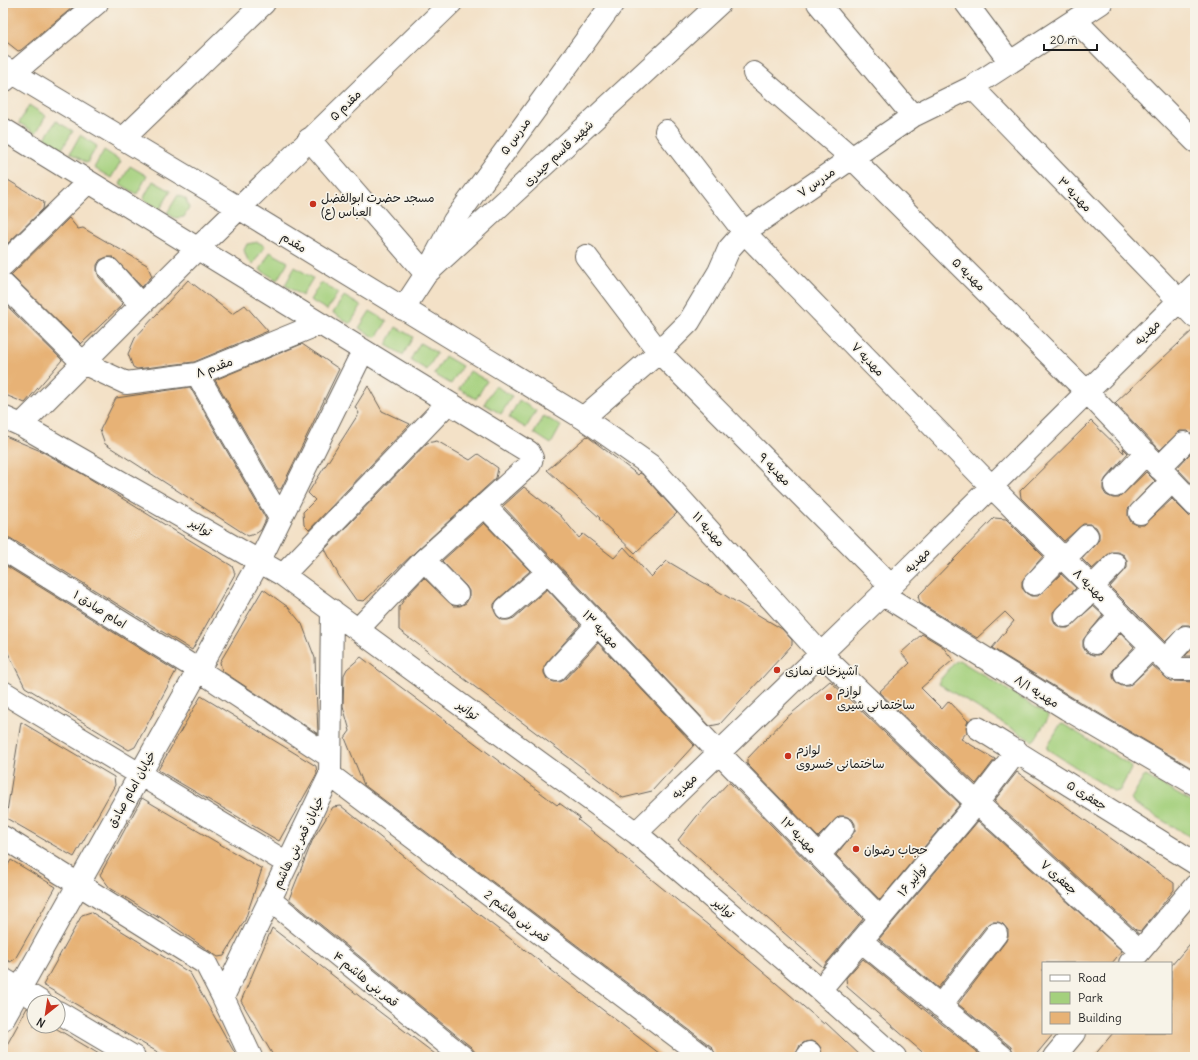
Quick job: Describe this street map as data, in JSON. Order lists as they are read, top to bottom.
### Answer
{
  "streets": {
    "street": [
      "مقدم ۵",
      "مدرس ۵",
      "شهید قاسم حیدری",
      "مدرس ۷",
      "مهدیه ۳",
      "مقدم",
      "مهدیه ۵",
      "مهدیه",
      "مهدیه ۷",
      "مقدم ۸",
      "مهدیه ۹",
      "توانیر",
      "مهدیه ۱۱",
      "مهدیه ۸",
      "امام صادق ۱",
      "مهدیه ۱۳",
      "مهدیه ۸/۱",
      "خیابان امام صادق",
      "جعفری ۵",
      "مهدیه ۱۲",
      "خیابان قمر بنی هاشم",
      "جعفری ۷",
      "توانیر ۱۶",
      "قمر بنی هاشم 2",
      "قمر بنی هاشم ۴"
    ]
  },
  "crossings": [
    ["مقدم ۵", "مقدم"],
    ["مقدم ۵", "مقدم ۸"],
    ["مقدم ۵", "توانیر"],
    ["مدرس ۵", "شهید قاسم حیدری"],
    ["شهید قاسم حیدری", "مقدم"],
    ["مدرس ۷", "مهدیه ۳"],
    ["مدرس ۷", "مقدم"],
    ["مدرس ۷", "مهدیه ۵"],
    ["مدرس ۷", "مهدیه ۷"],
    ["مدرس ۷", "مهدیه ۹"],
    ["مدرس ۷", "مهدیه ۱۱"],
    ["مهدیه ۳", "مهدیه"],
    ["مقدم", "مهدیه ۱۱"],
    ["مهدیه ۵", "مهدیه"],
    ["مهدیه", "مهدیه ۷"],
    ["مهدیه", "مهدیه ۹"],
    ["مهدیه", "توانیر"],
    ["مهدیه", "مهدیه ۱۱"],
    ["مهدیه", "مهدیه ۸"],
    ["مهدیه", "مهدیه ۱۳"],
    ["مهدیه", "مهدیه ۸/۱"],
    ["مهدیه", "مهدیه ۱۲"],
    ["مهدیه ۷", "مهدیه ۸"],
    ["مهدیه ۹", "مهدیه ۸/۱"],
    ["توانیر", "خیابان امام صادق"],
    ["توانیر", "خیابان قمر بنی هاشم"],
    ["توانیر", "توانیر ۱۶"],
    ["مهدیه ۱۱", "جعفری ۷"],
    ["مهدیه ۱۱", "توانیر ۱۶"],
    ["امام صادق ۱", "خیابان امام صادق"],
    ["امام صادق ۱", "قمر بنی هاشم 2"],
    ["مهدیه ۱۳", "مهدیه ۱۲"],
    ["جعفری ۵", "توانیر ۱۶"],
    ["مهدیه ۱۲", "توانیر ۱۶"],
    ["خیابان قمر بنی هاشم", "قمر بنی هاشم 2"],
    ["خیابان قمر بنی هاشم", "قمر بنی هاشم ۴"],
    ["جعفری ۷", "توانیر ۱۶"]
  ],
  "places": [
    "مسجد حضرت ابوالفضل العباس (ع)",
    "آشپزخانه نمازی",
    "لوازم ساختمانی شیری",
    "لوازم ساختمانی خسروی",
    "حجاب رضوان"
  ],
  "legend": ["Road", "Park", "Building"],
  "scale_bar": "20 m",
  "north": "bottom left"
}
